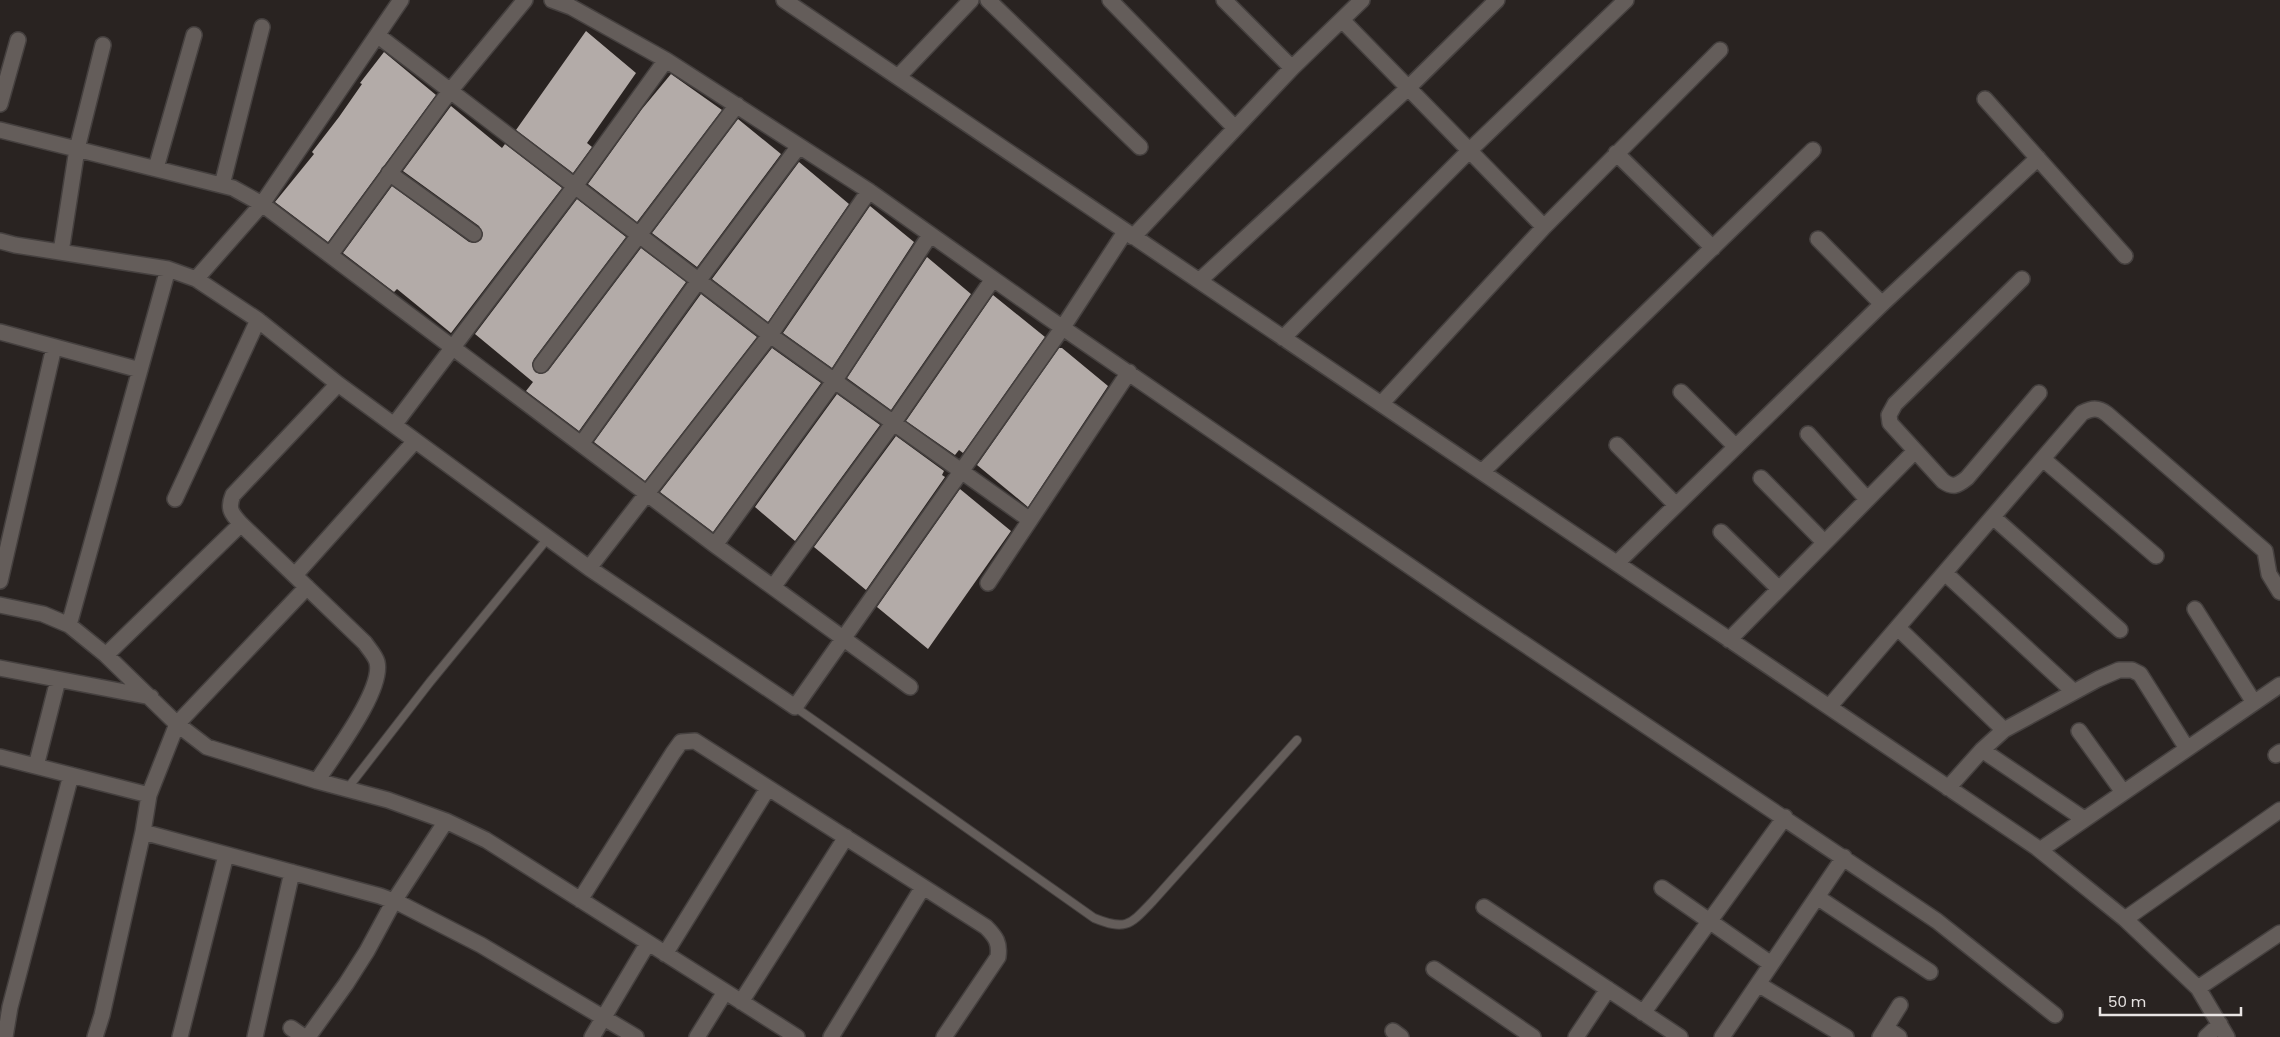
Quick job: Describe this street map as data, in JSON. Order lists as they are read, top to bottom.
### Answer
{
  "scale_bar": "50 m"
}
